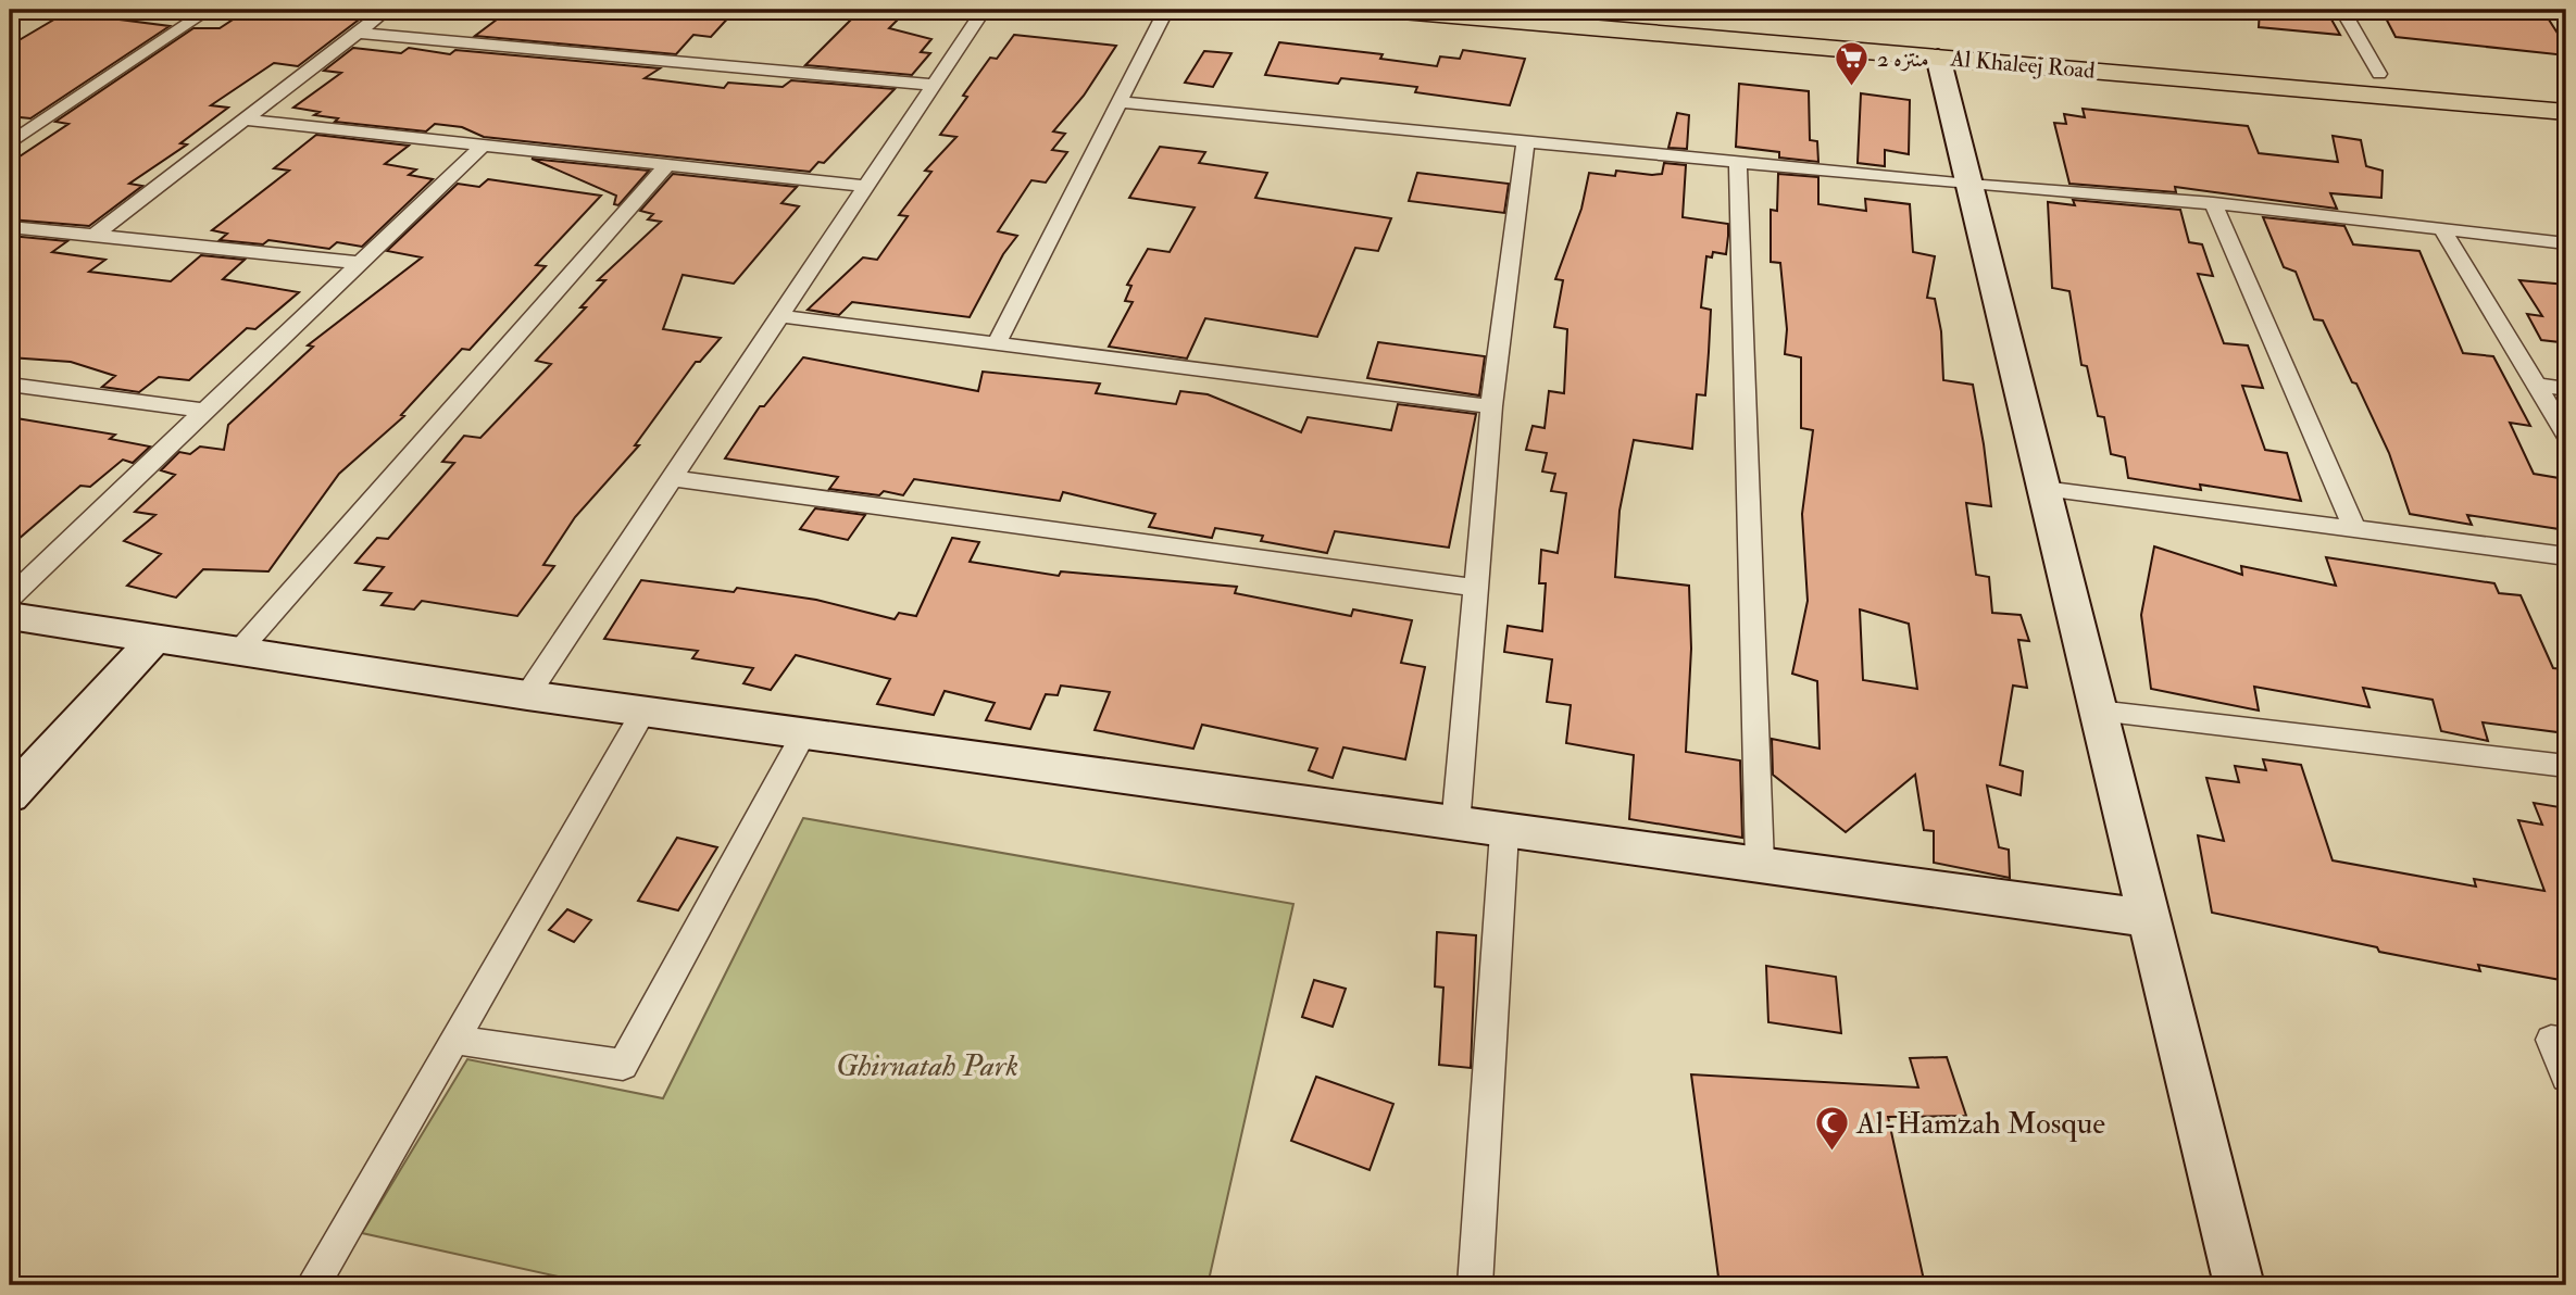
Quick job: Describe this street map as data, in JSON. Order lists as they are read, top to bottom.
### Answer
{
  "streets": {
    "main road": ["Al Khaleej Road"]
  },
  "parks": ["Ghirnatah Park"],
  "places": {
    "supermarket": ["منتزه 2"],
    "mosque": ["Al-Hamzah Mosque"]
  }
}
